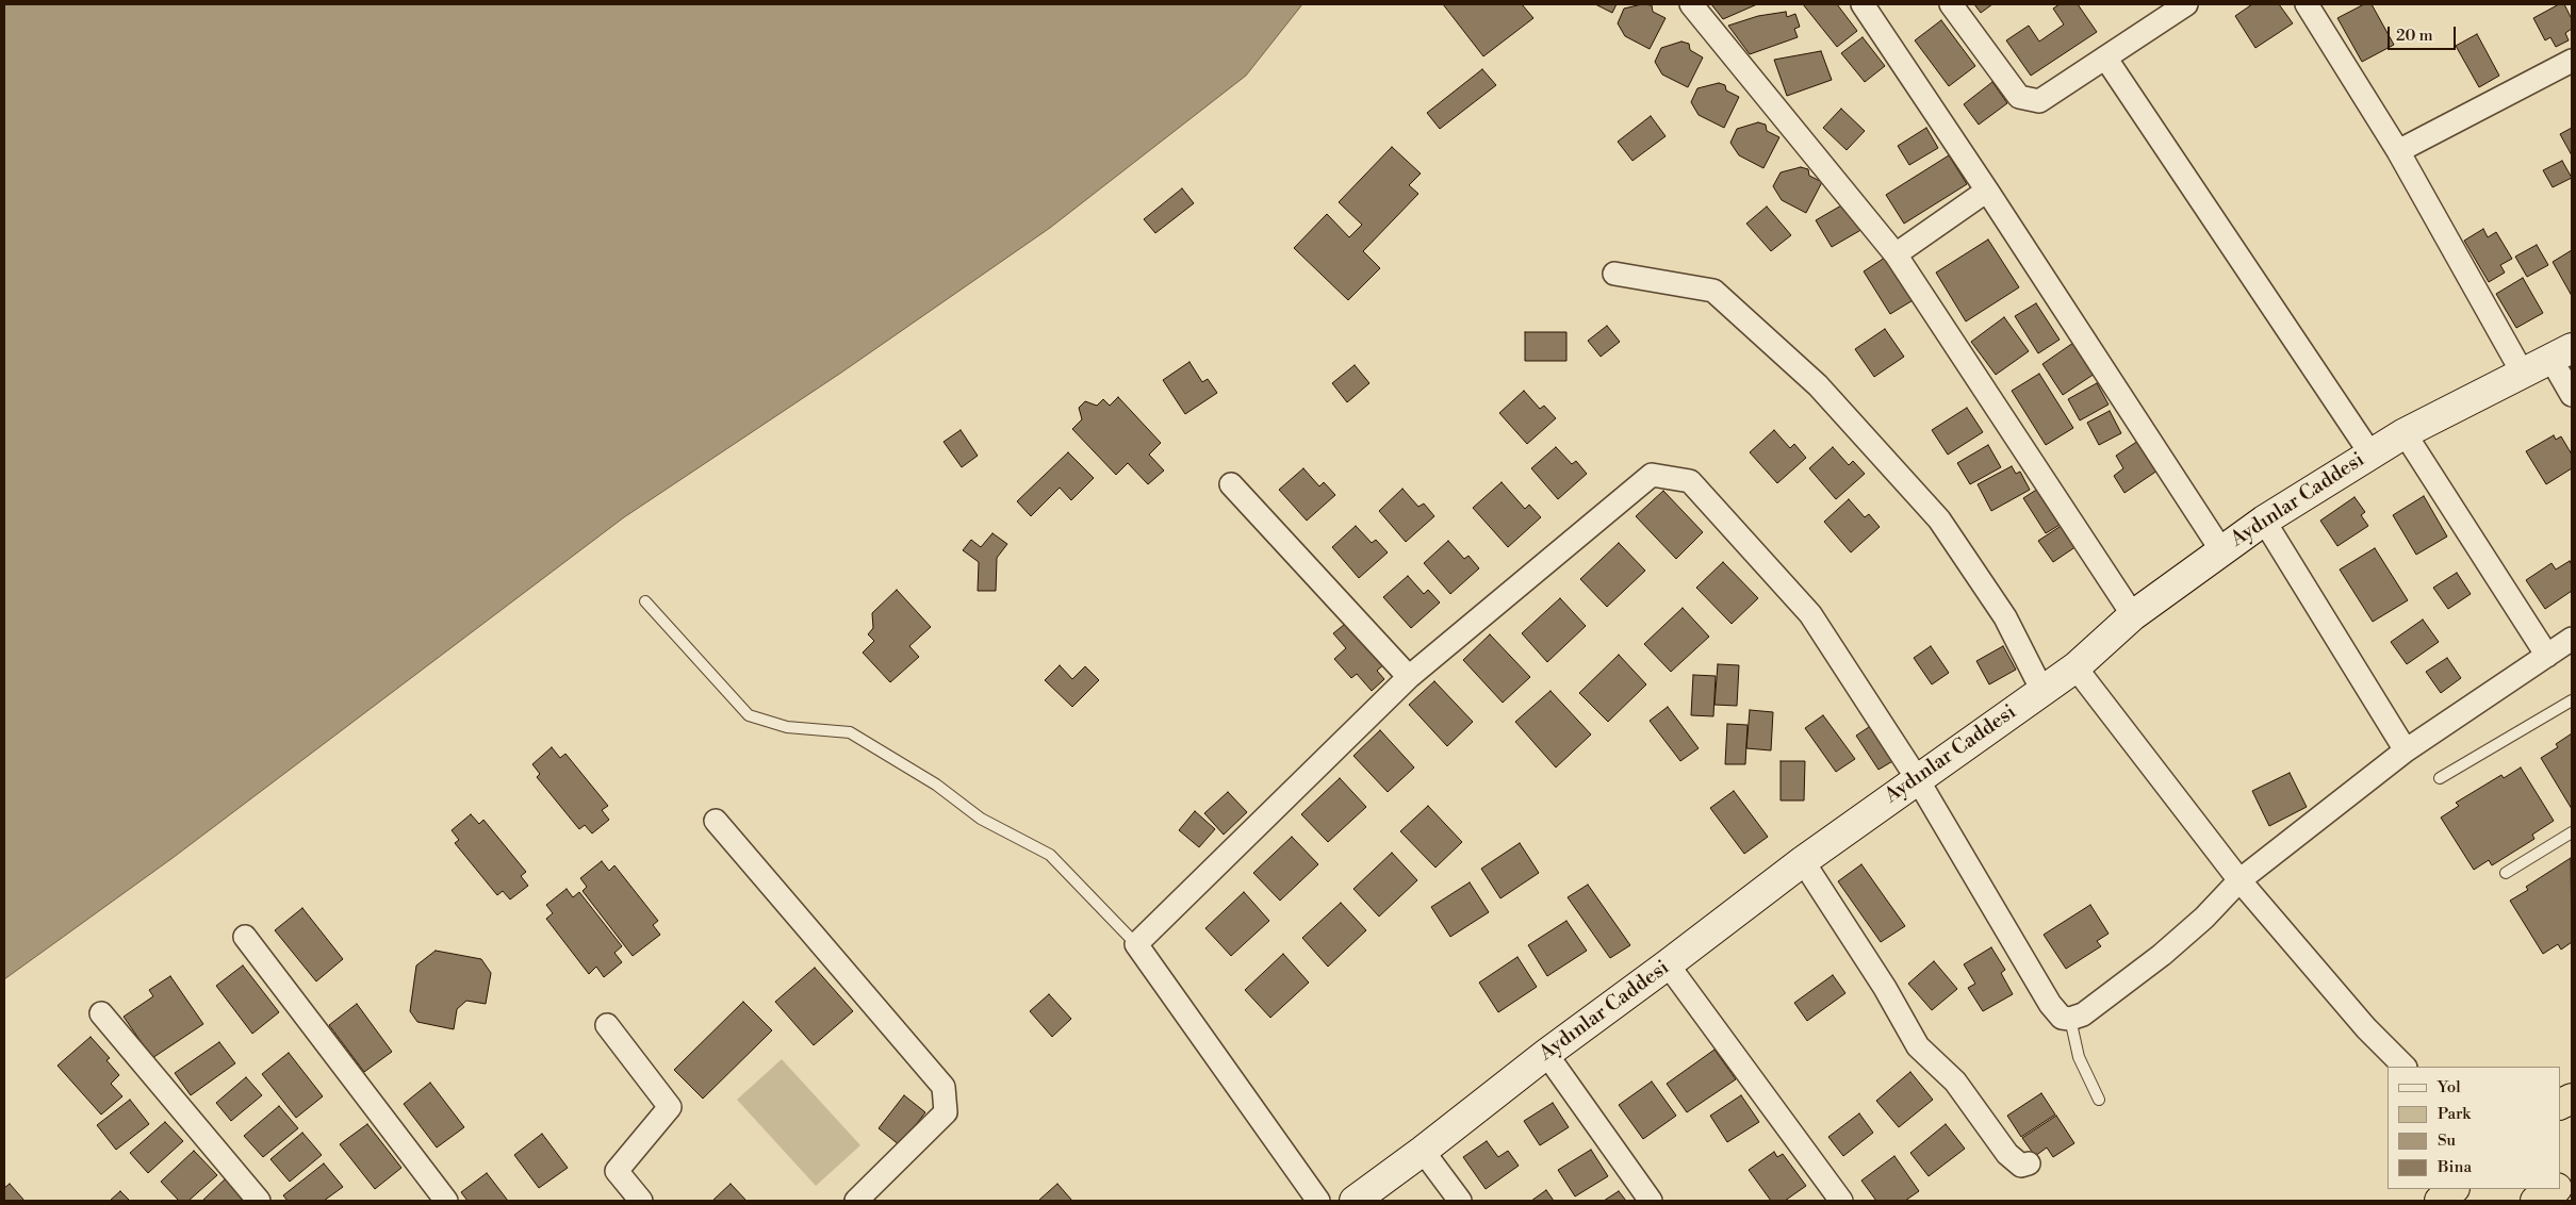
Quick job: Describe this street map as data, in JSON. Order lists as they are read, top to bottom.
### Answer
{
  "streets": {
    "street": ["Aydınlar Caddesi"]
  },
  "legend": [
    "Yol",
    "Park",
    "Su",
    "Bina"
  ],
  "scale_bar": "20 m"
}
